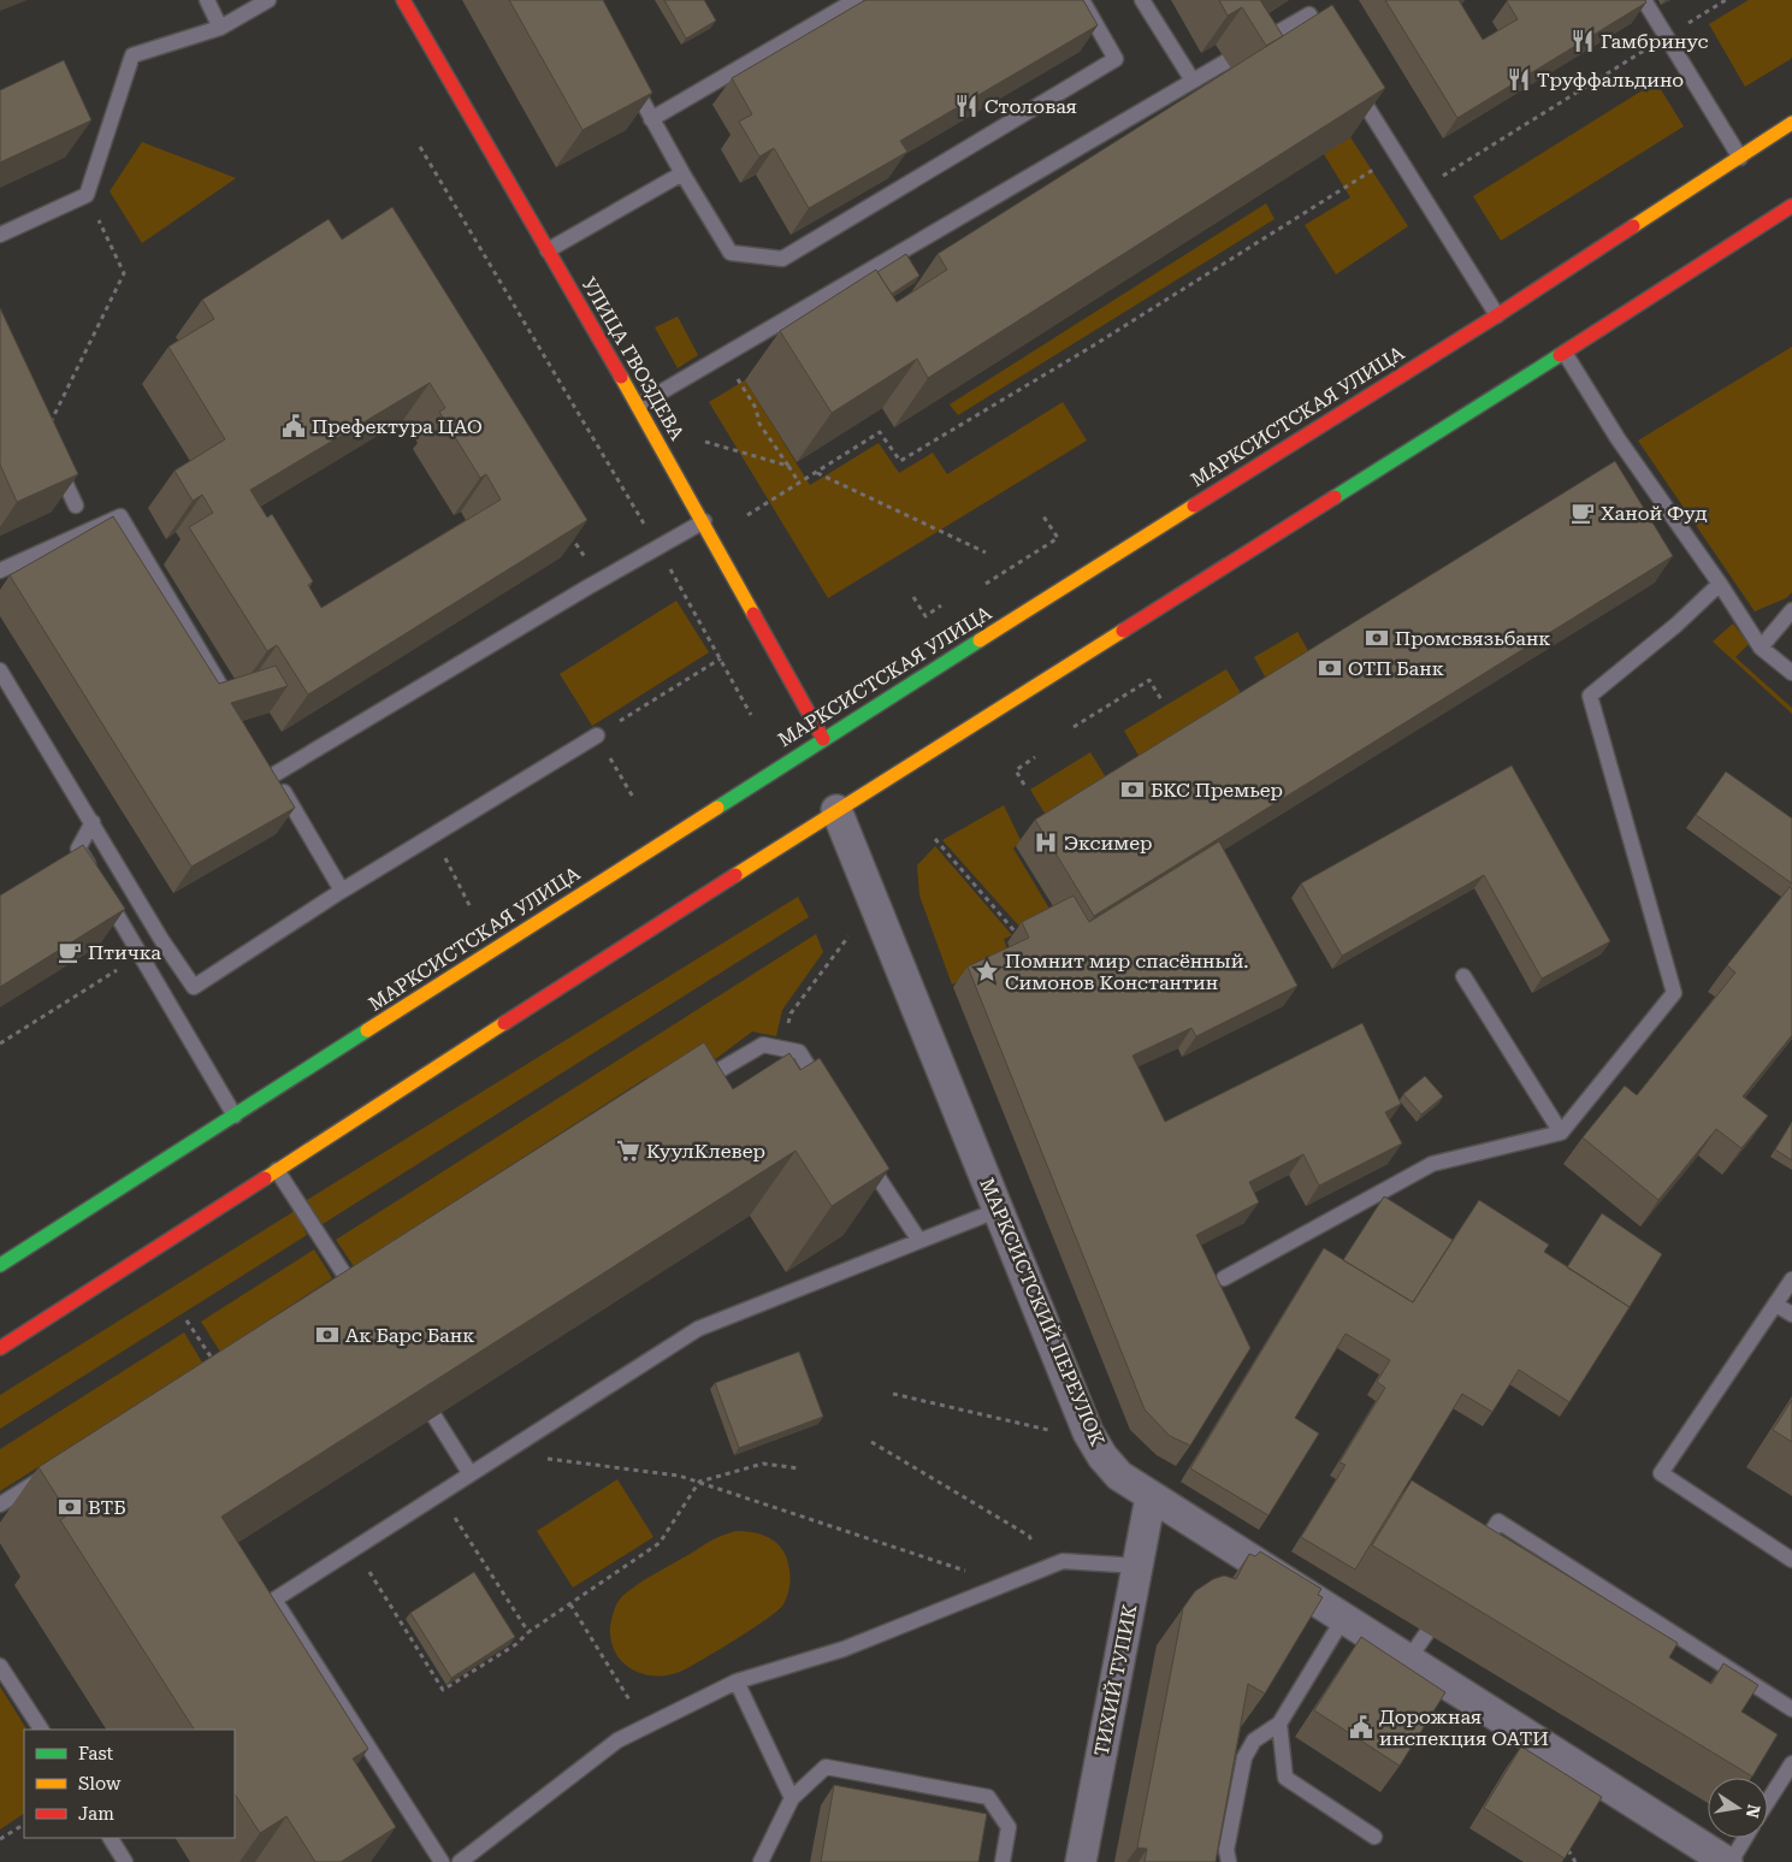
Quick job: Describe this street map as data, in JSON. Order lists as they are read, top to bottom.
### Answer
{
  "streets": {
    "main road": ["УЛИЦА ГВОЗДЕВА", "МАРКСИСТСКАЯ УЛИЦА"],
    "street": ["МАРКСИСТСКИЙ ПЕРЕУЛОК", "ТИХИЙ ТУПИК"]
  },
  "crossings": [
    ["УЛИЦА ГВОЗДЕВА", "МАРКСИСТСКАЯ УЛИЦА"],
    ["МАРКСИСТСКИЙ ПЕРЕУЛОК", "ТИХИЙ ТУПИК"]
  ],
  "places": {
    "restaurant": ["Гамбринус", "Труффальдино", "Столовая"],
    "public building": ["Префектура ЦАО", "Дорожная инспекция ОАТИ"],
    "cafe": ["Ханой Фуд", "Птичка"],
    "bank": [
      "Промсвязьбанк",
      "ОТП Банк",
      "БКС Премьер",
      "Ак Барс Банк",
      "ВТБ"
    ],
    "hospital": ["Эксимер"],
    "place": ["Помнит мир спасённый. Симонов Константин"],
    "supermarket": ["КуулКлевер"]
  },
  "legend": ["Fast", "Slow", "Jam"],
  "north": "right"
}
